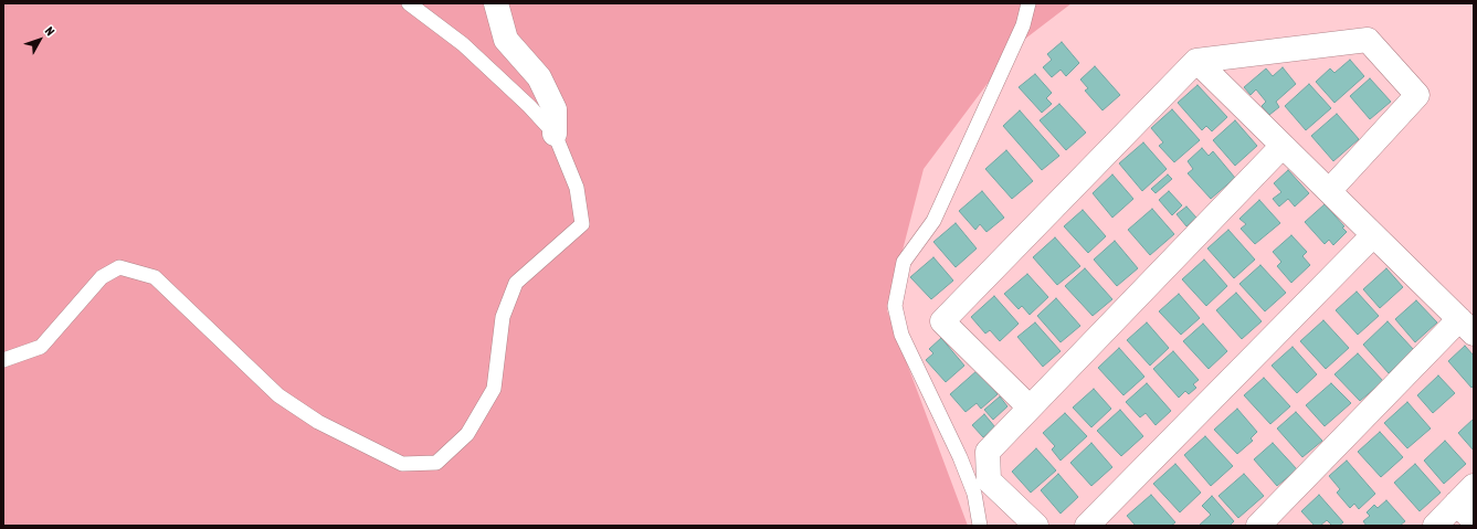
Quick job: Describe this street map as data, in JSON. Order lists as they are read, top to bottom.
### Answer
{
  "north": "top right"
}
